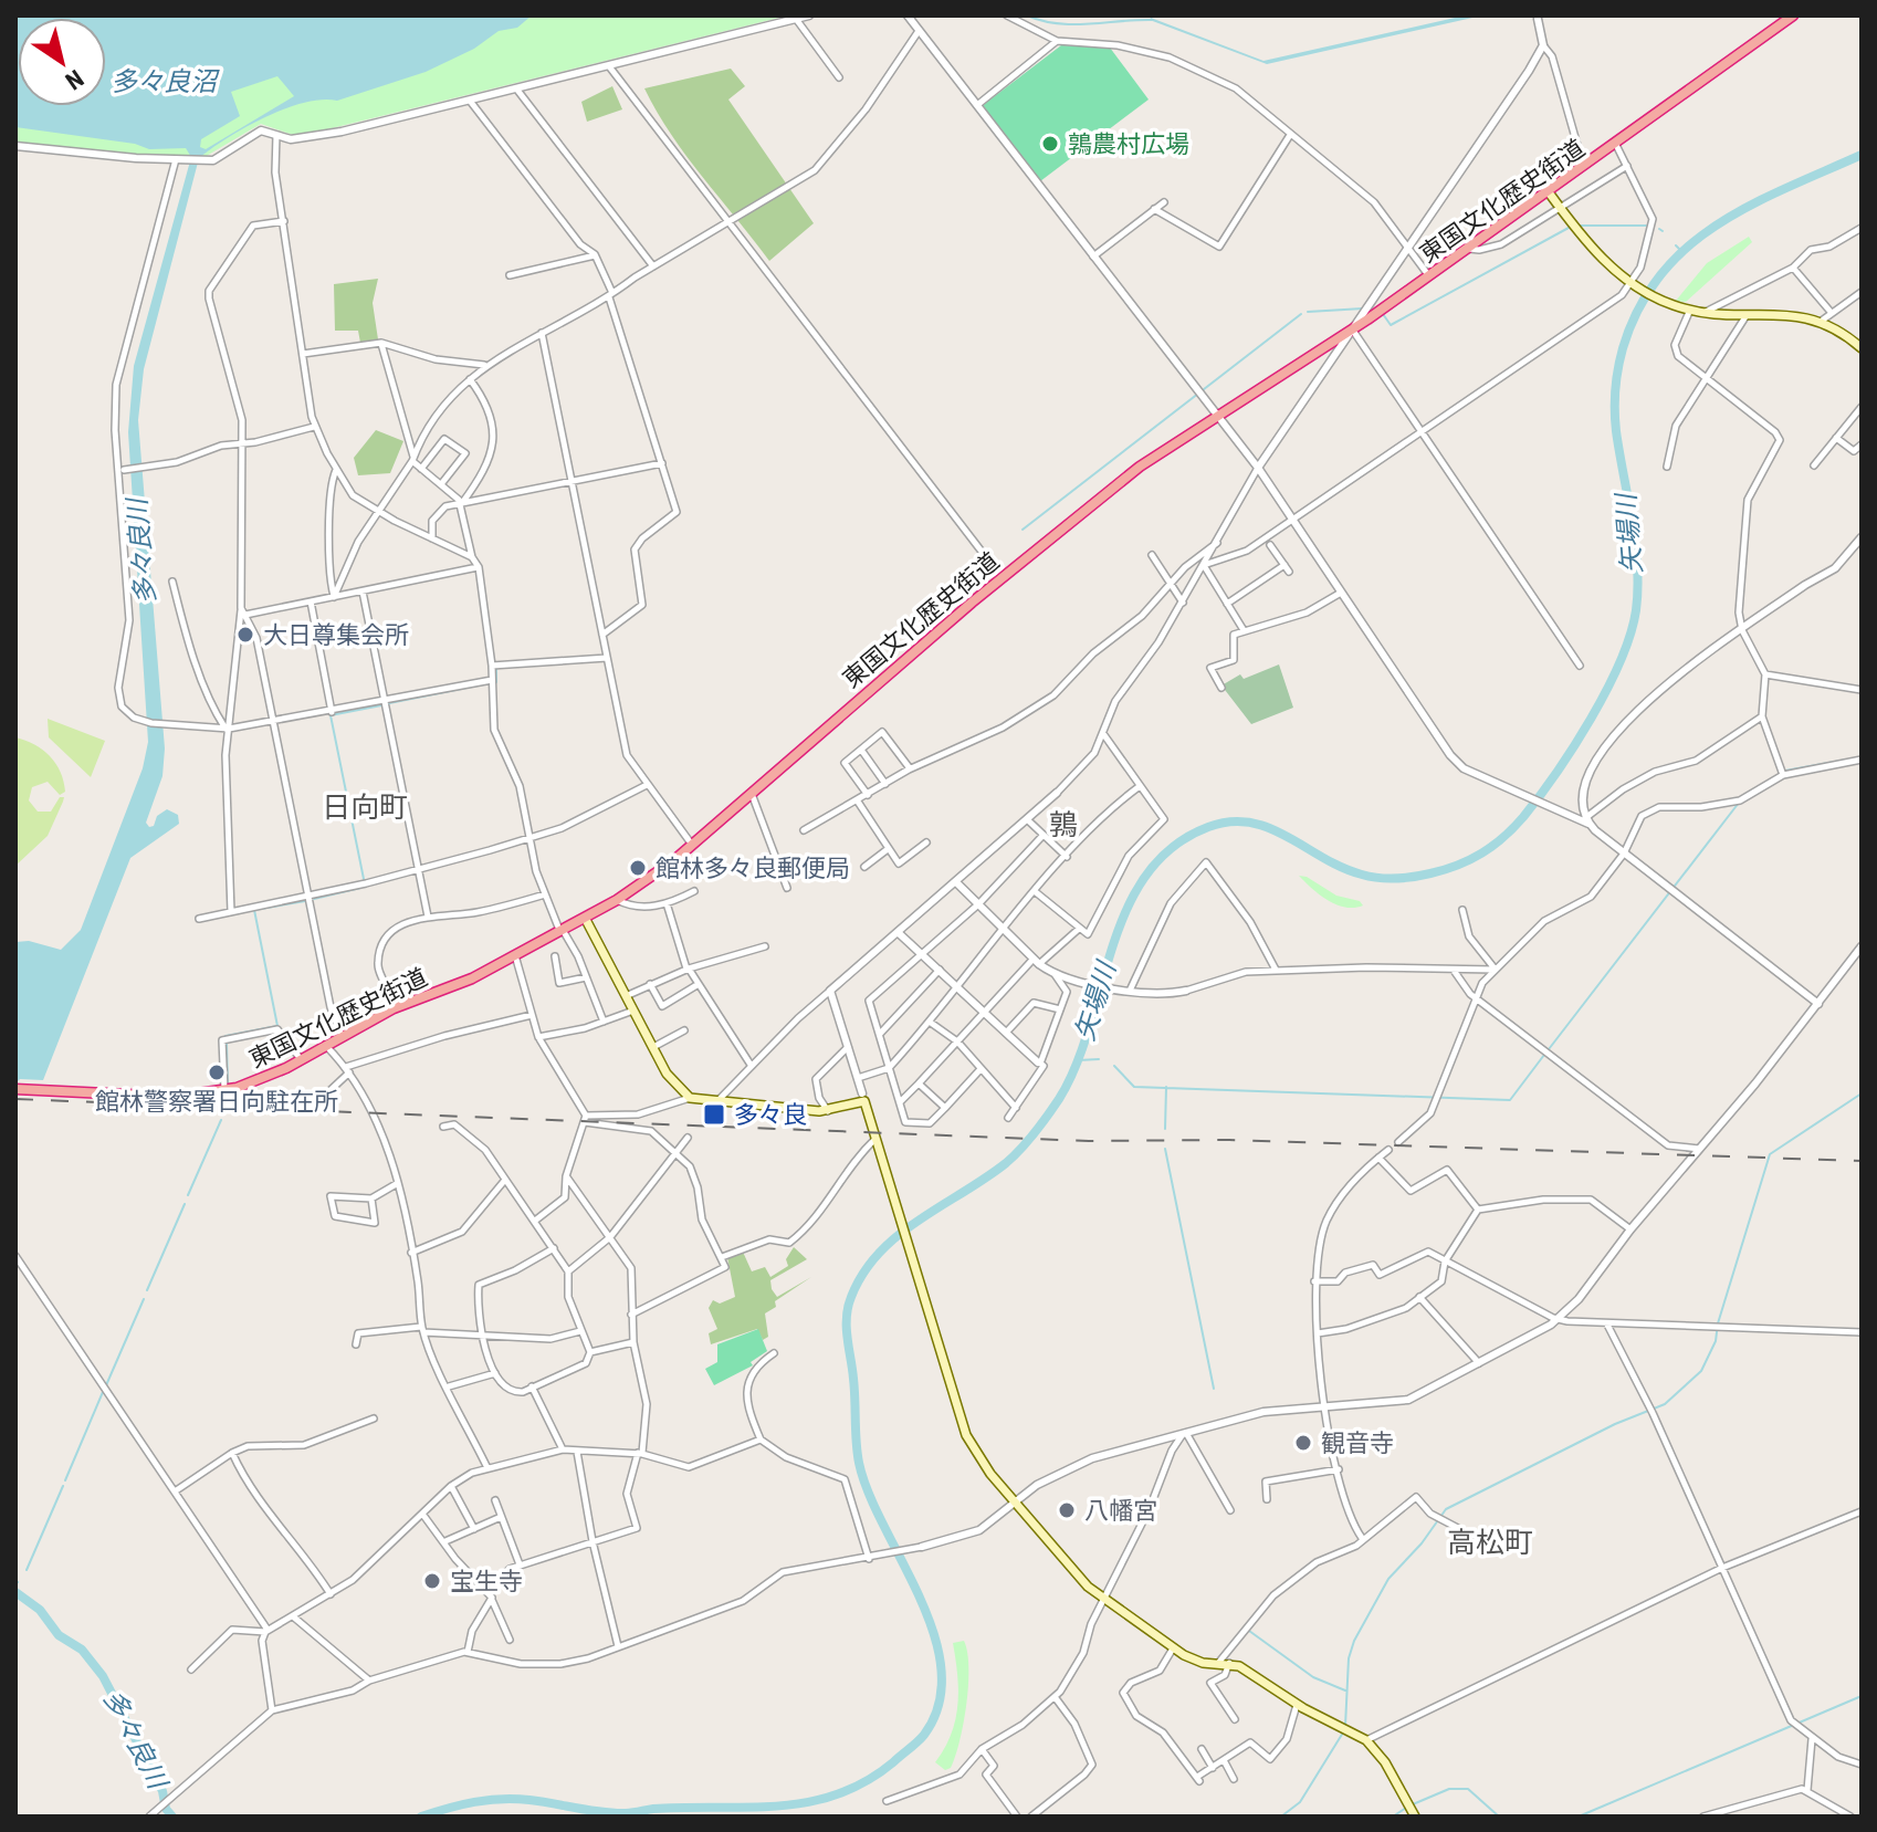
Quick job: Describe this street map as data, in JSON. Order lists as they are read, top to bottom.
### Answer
{
  "streets": {
    "highway": ["東国文化歴史街道"]
  },
  "districts": ["日向町", "鶉", "高松町"],
  "water": ["多々良沼", "矢場川", "多々良川"],
  "places": {
    "other": [
      "鶉農村広場",
      "大日尊集会所",
      "館林多々良郵便局",
      "館林警察署日向駐在所",
      "観音寺",
      "八幡宮",
      "宝生寺"
    ],
    "transit": ["多々良"]
  },
  "north": "bottom right"
}
